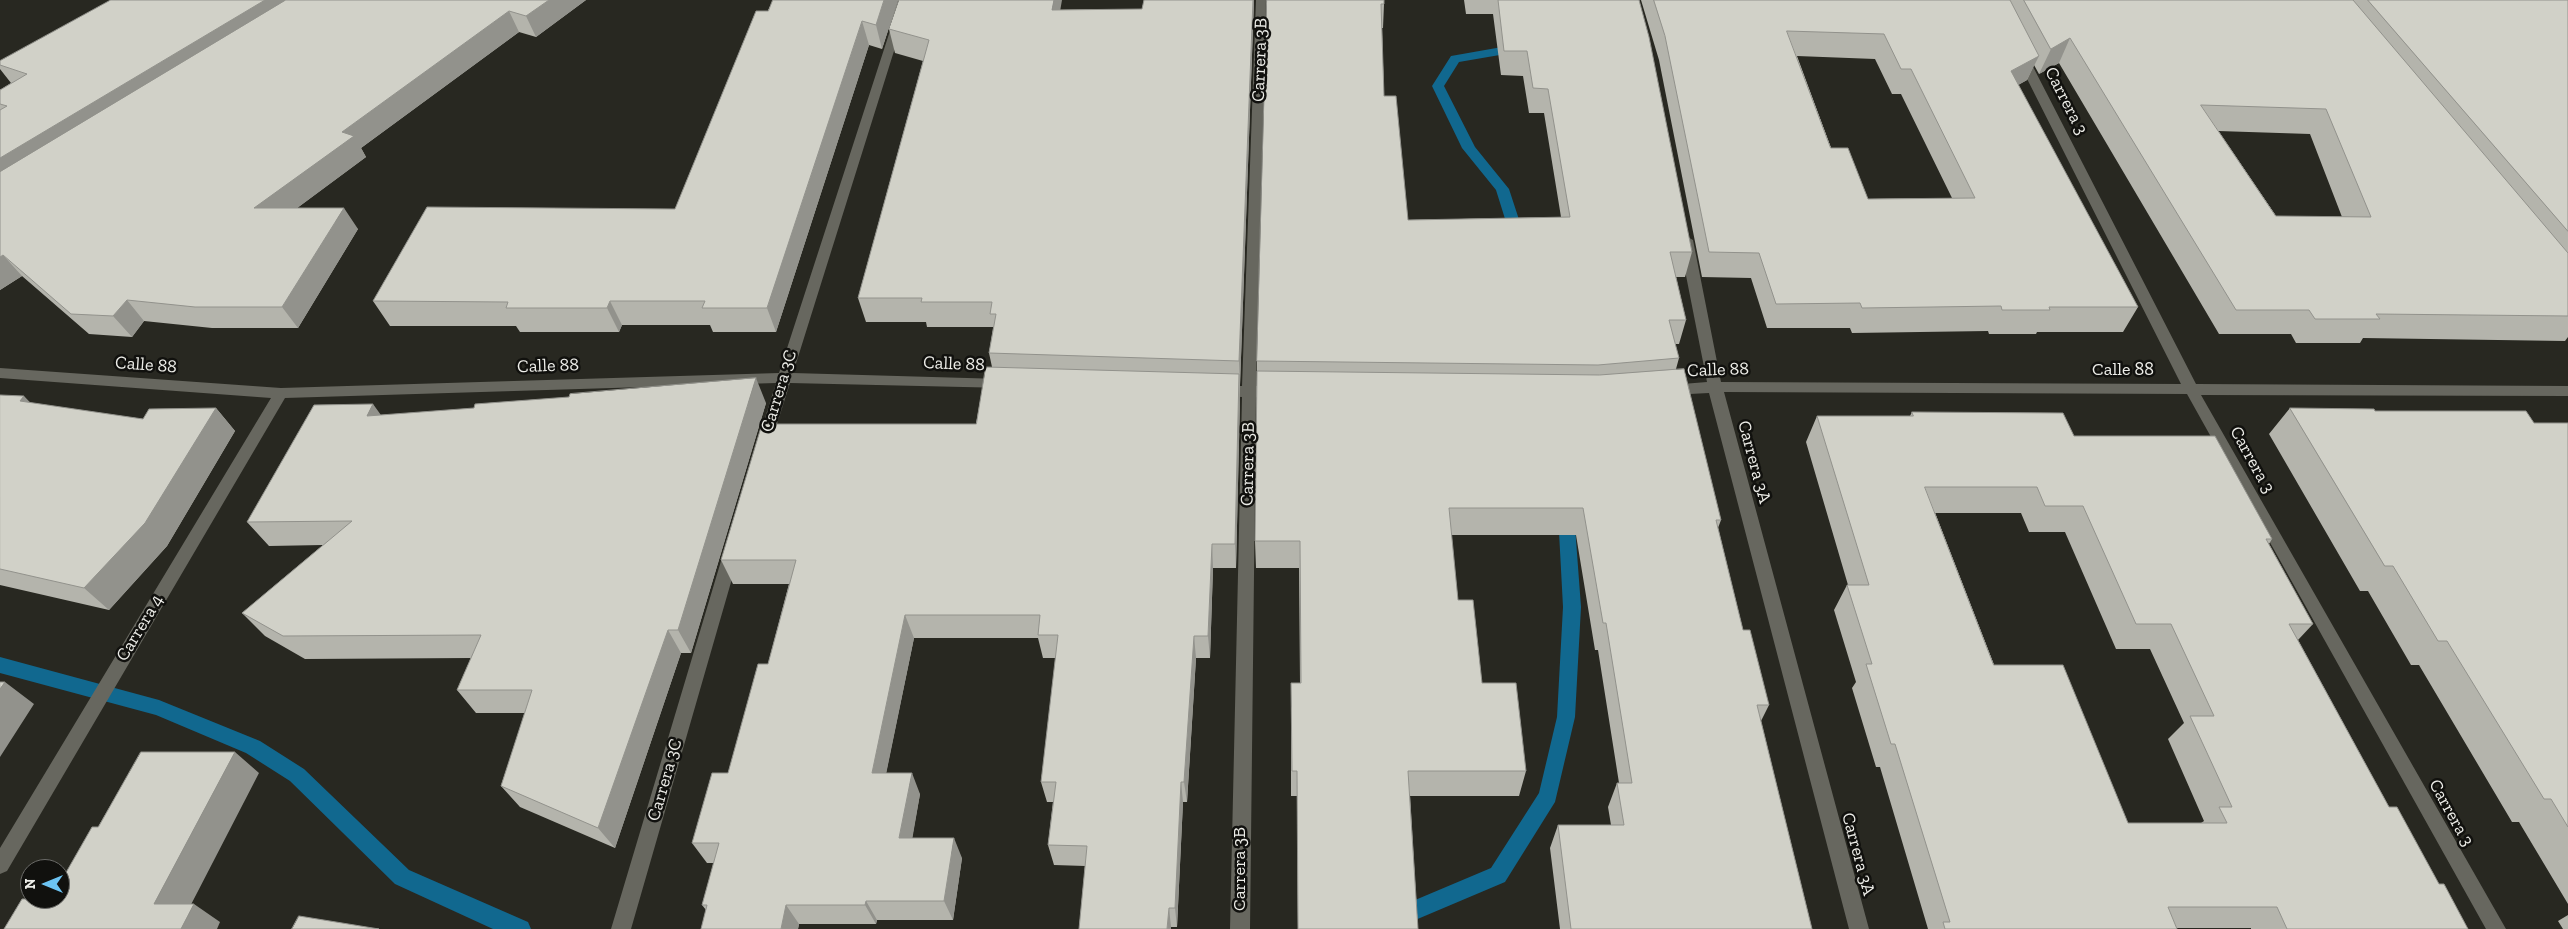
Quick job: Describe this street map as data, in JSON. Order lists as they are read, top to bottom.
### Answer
{
  "streets": {
    "street": [
      "Carrera 3B",
      "Carrera 3",
      "Calle 88",
      "Carrera 3C",
      "Carrera 3A",
      "Carrera 4"
    ]
  },
  "crossings": [
    ["Carrera 3", "Calle 88"],
    ["Calle 88", "Carrera 3C"],
    ["Calle 88", "Carrera 3A"],
    ["Calle 88", "Carrera 4"]
  ],
  "north": "left"
}
